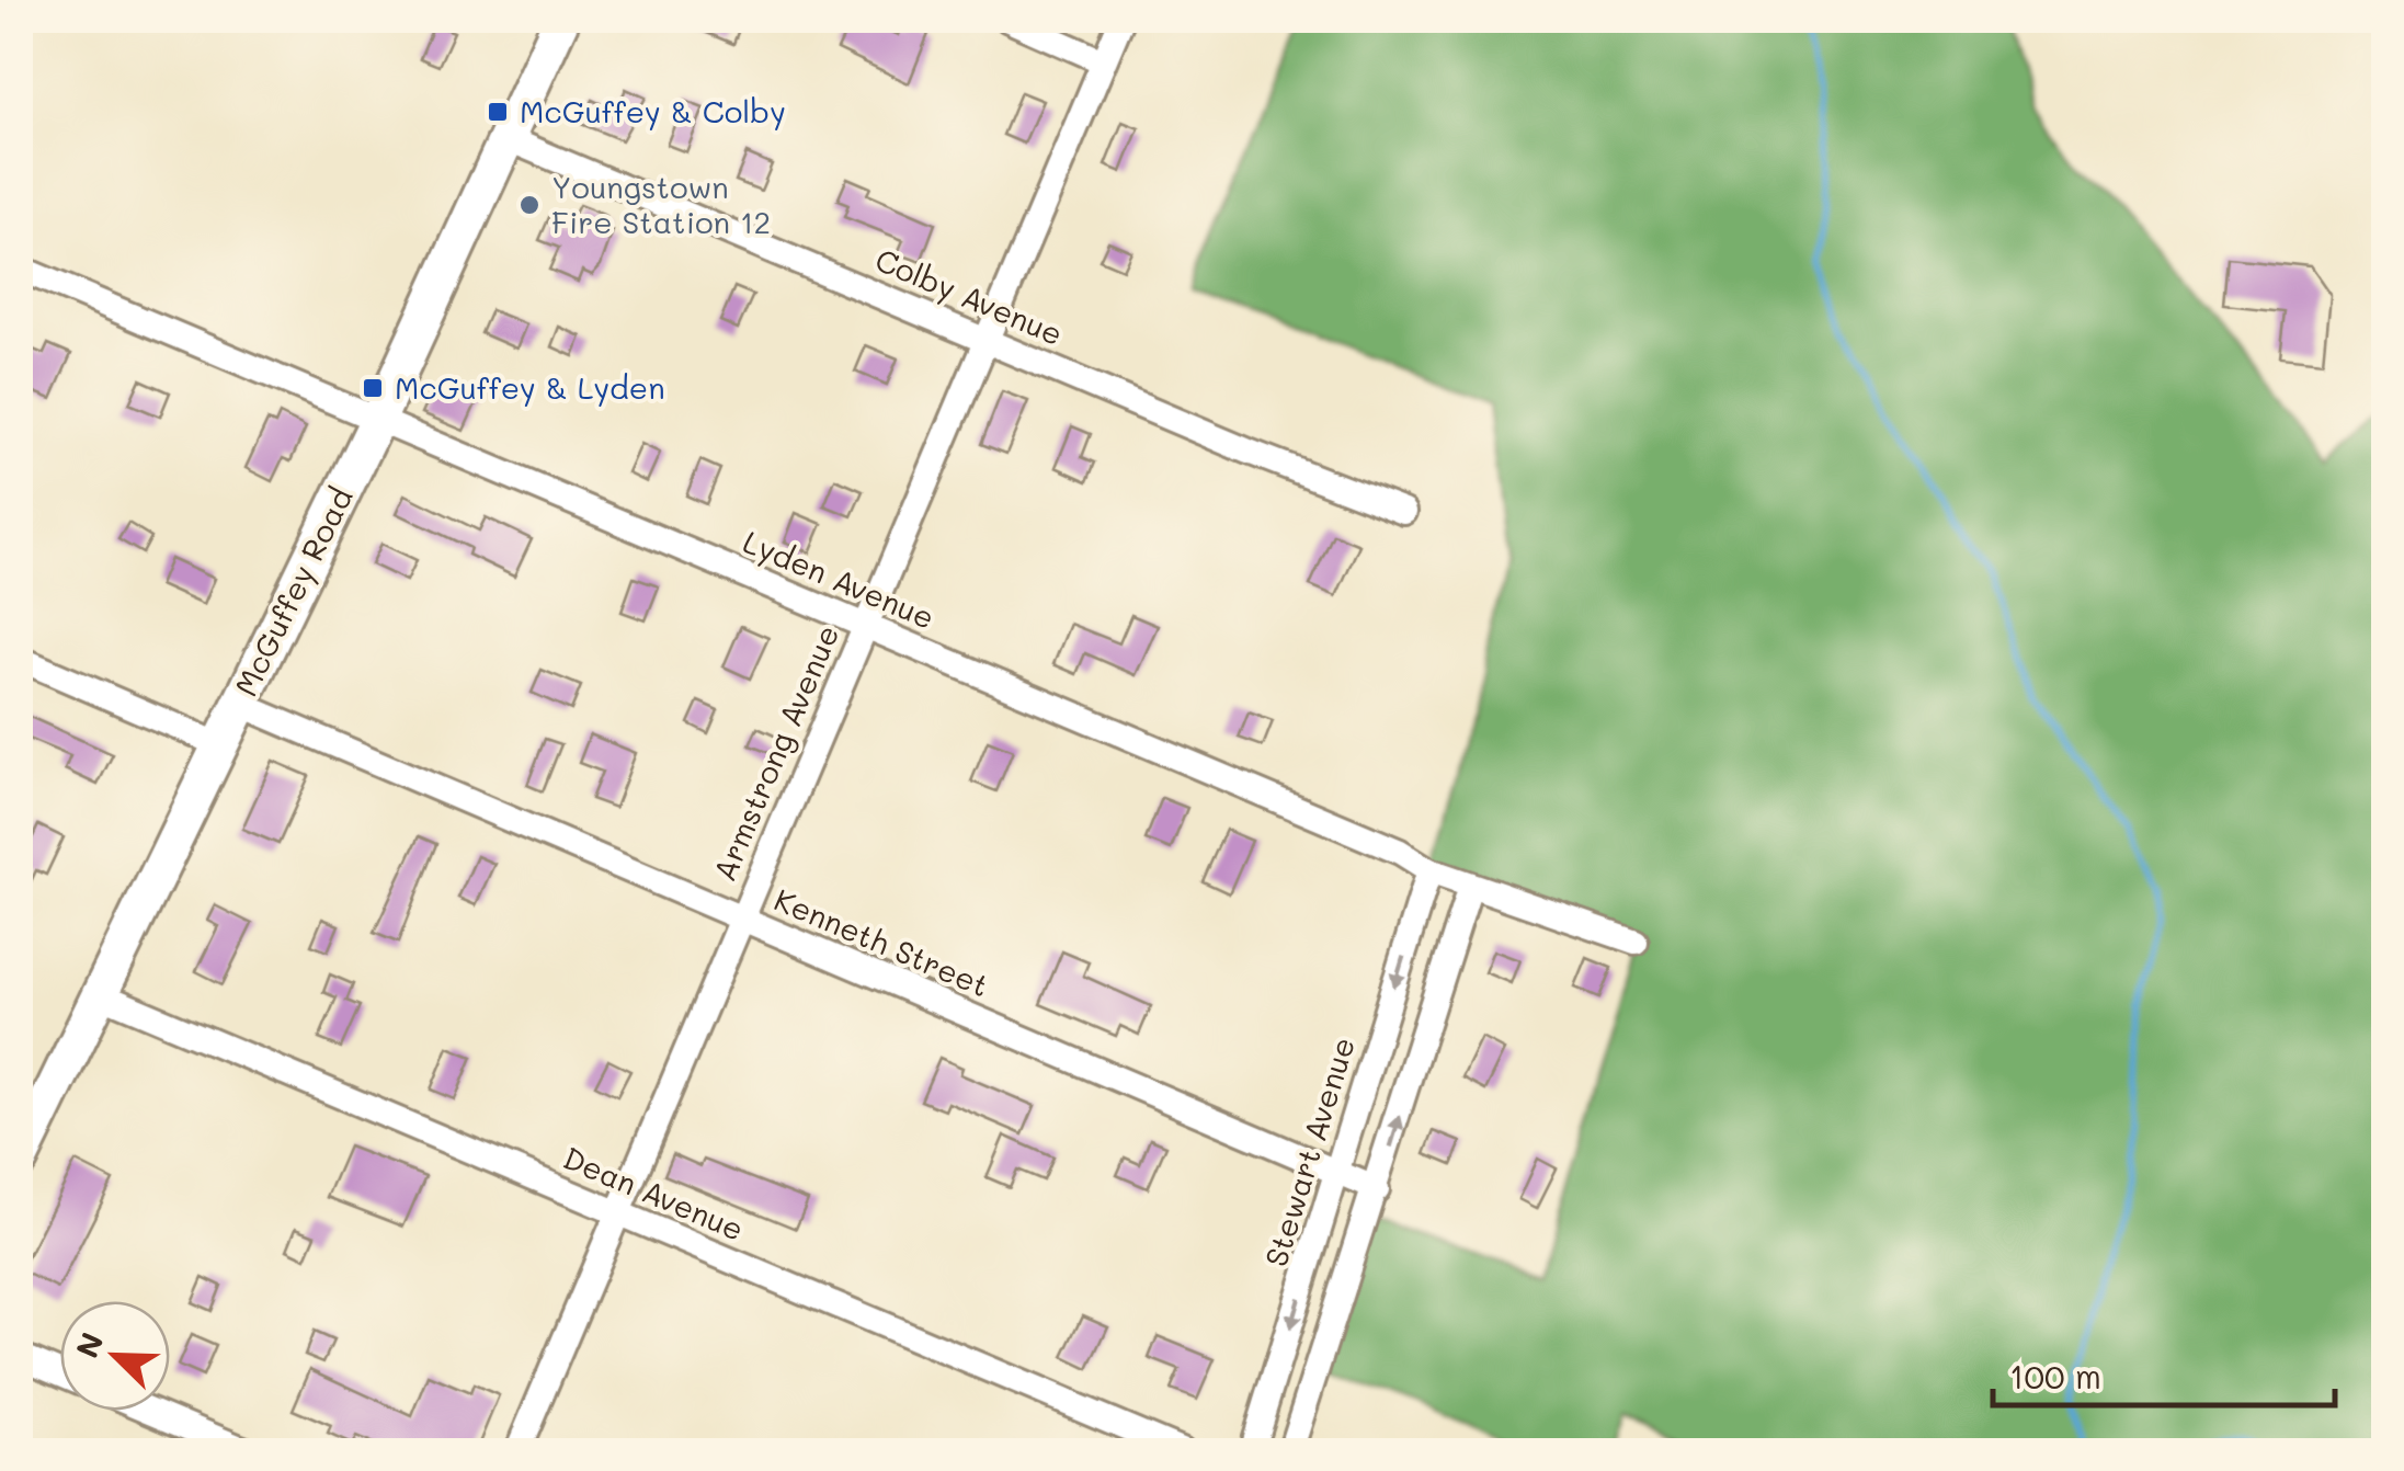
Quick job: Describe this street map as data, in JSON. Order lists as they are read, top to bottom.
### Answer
{
  "streets": {
    "street": [
      "Colby Avenue",
      "Lyden Avenue",
      "McGuffey Road",
      "Armstrong Avenue",
      "Kenneth Street",
      "Stewart Avenue",
      "Dean Avenue"
    ]
  },
  "crossings": [
    ["Colby Avenue", "McGuffey Road"],
    ["Colby Avenue", "Armstrong Avenue"],
    ["Lyden Avenue", "McGuffey Road"],
    ["Lyden Avenue", "Armstrong Avenue"],
    ["Lyden Avenue", "Stewart Avenue"],
    ["McGuffey Road", "Kenneth Street"],
    ["McGuffey Road", "Dean Avenue"],
    ["Armstrong Avenue", "Kenneth Street"],
    ["Armstrong Avenue", "Dean Avenue"],
    ["Kenneth Street", "Stewart Avenue"]
  ],
  "places": {
    "transit": ["McGuffey & Colby", "McGuffey & Lyden"],
    "other": ["Youngstown Fire Station 12"]
  },
  "scale_bar": "100 m",
  "north": "top left"
}
